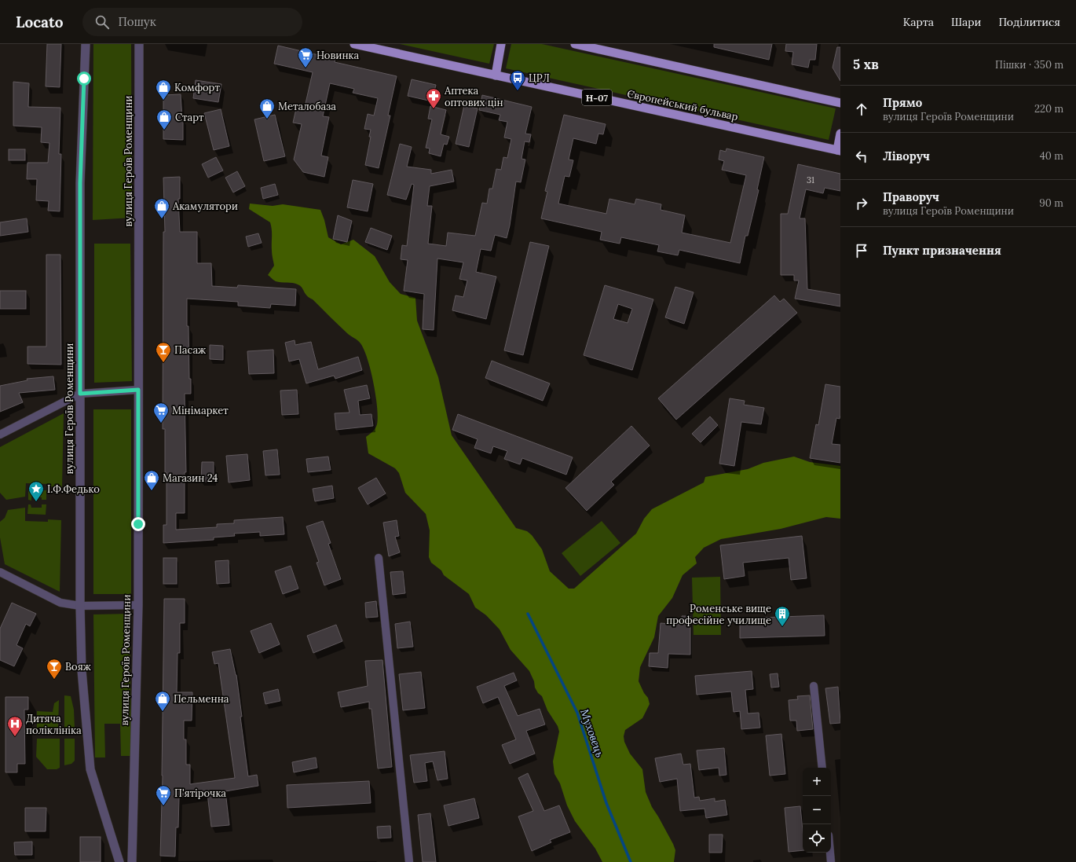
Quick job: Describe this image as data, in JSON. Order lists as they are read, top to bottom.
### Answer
{
  "streets": {
    "main road": ["Н-07", "Європейський бульвар"],
    "street": ["вулиця Героїв Роменщини"]
  },
  "water": ["Муховець"],
  "places": {
    "supermarket": ["Новинка", "Мінімаркет", "П'ятірочка"],
    "bus stop": ["ЦРЛ"],
    "shop": [
      "Комфорт",
      "Металобаза",
      "Старт",
      "Акамулятори",
      "Магазин 24",
      "Пельменна"
    ],
    "pharmacy": ["Аптека оптових цін"],
    "bar": ["Пасаж", "Вояж"],
    "place": ["І.Ф.Федько"],
    "building": ["Роменське вище професійне училище"],
    "hospital": ["Дитяча поліклініка"]
  },
  "house_numbers": ["31"],
  "page": {
    "header": "Locato",
    "search": "Пошук",
    "nav": ["Карта", "Шари", "Поділитися"],
    "heading": ["5 хв", "Пішки · 350 m"],
    "list": [
      ["Прямо", "вулиця Героїв Роменщини", "220 m"],
      ["Ліворуч", "40 m"],
      ["Праворуч", "вулиця Героїв Роменщини", "90 m"],
      "Пункт призначення"
    ],
    "map_buttons": ["+", "−"]
  }
}
